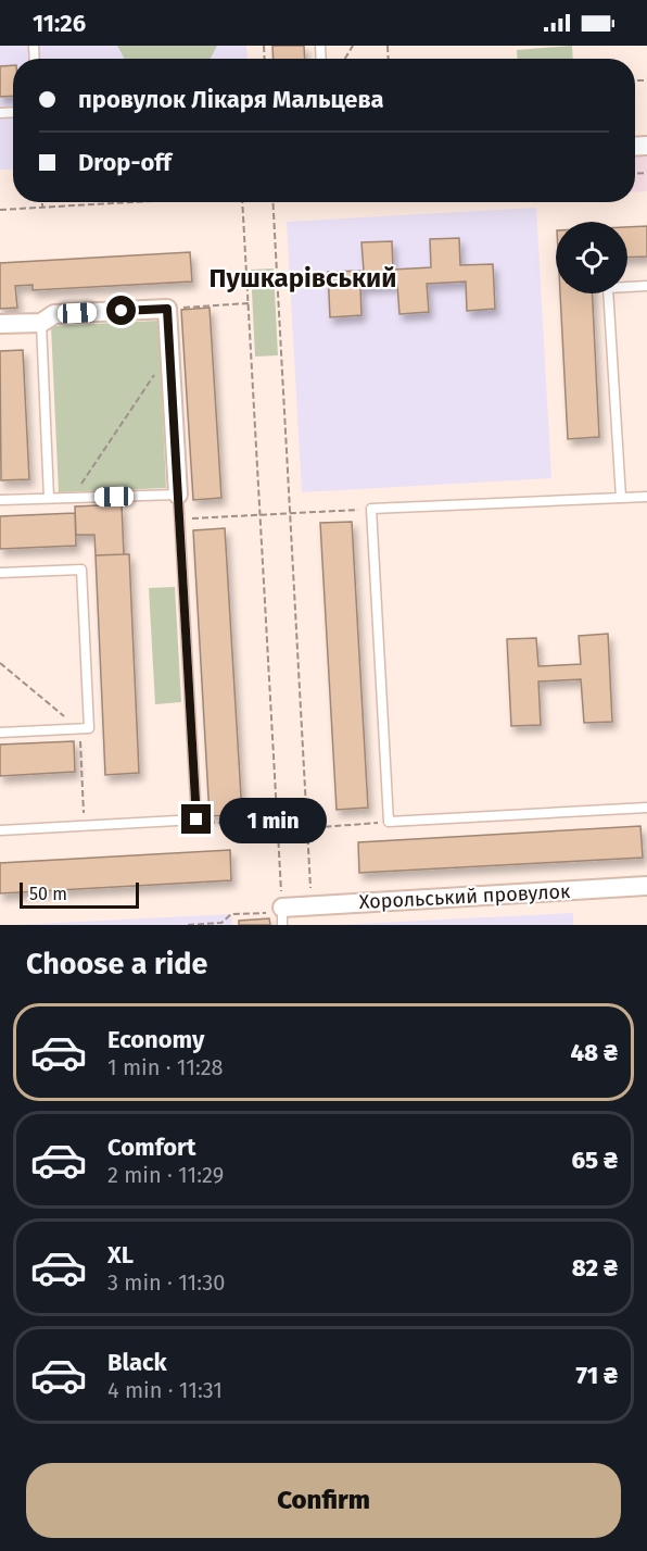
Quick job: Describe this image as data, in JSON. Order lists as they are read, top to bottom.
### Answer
{
  "streets": {
    "street": ["Хорольський провулок"]
  },
  "districts": ["Пушкарівський"],
  "scale_bar": "50 m",
  "page": {
    "status": "11:26",
    "banner": ["провулок Лікаря Мальцева", "Drop-off"],
    "bubble": "1 min",
    "scale": "50 m",
    "heading": "Choose a ride",
    "list": [
      {
        "name": "Economy",
        "note": "1 min · 11:28",
        "value": "48 ₴"
      },
      {
        "name": "Comfort",
        "note": "2 min · 11:29",
        "value": "65 ₴"
      },
      {
        "name": "XL",
        "note": "3 min · 11:30",
        "value": "82 ₴"
      },
      {
        "name": "Black",
        "note": "4 min · 11:31",
        "value": "71 ₴"
      }
    ],
    "buttons": "Confirm"
  }
}
